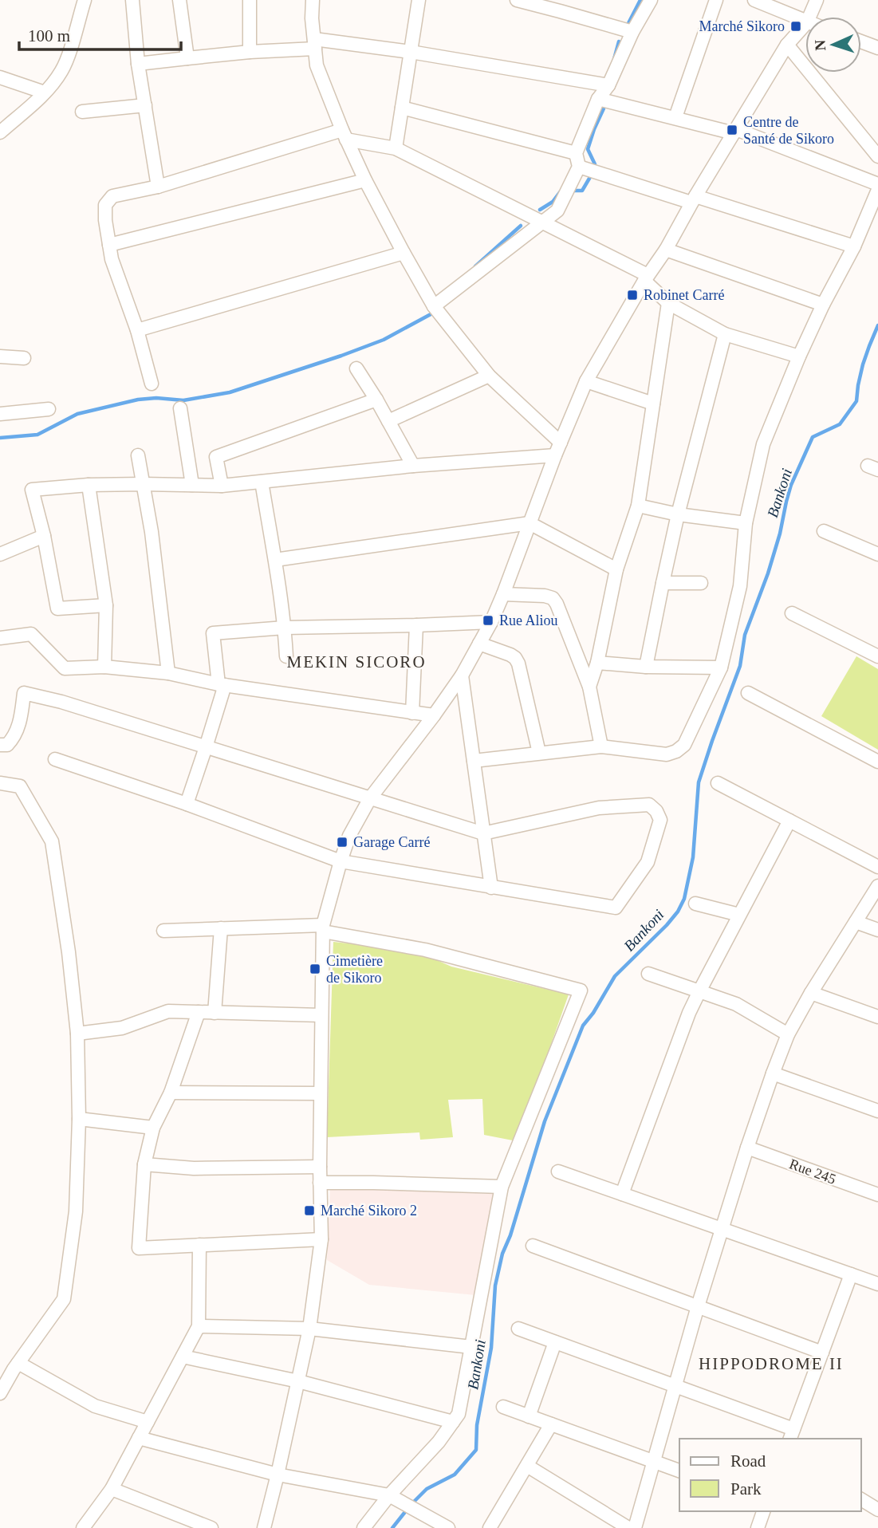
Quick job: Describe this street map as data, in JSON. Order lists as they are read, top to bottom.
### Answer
{
  "streets": {
    "street": ["Rue 245"]
  },
  "districts": ["MEKIN SICORO", "HIPPODROME II"],
  "water": ["Bankoni"],
  "places": {
    "transit": [
      "Marché Sikoro",
      "Centre de Santé de Sikoro",
      "Robinet Carré",
      "Rue Aliou",
      "Garage Carré",
      "Cimetière de Sikoro",
      "Marché Sikoro 2"
    ]
  },
  "legend": ["Road", "Park"],
  "scale_bar": "100 m",
  "north": "left"
}
